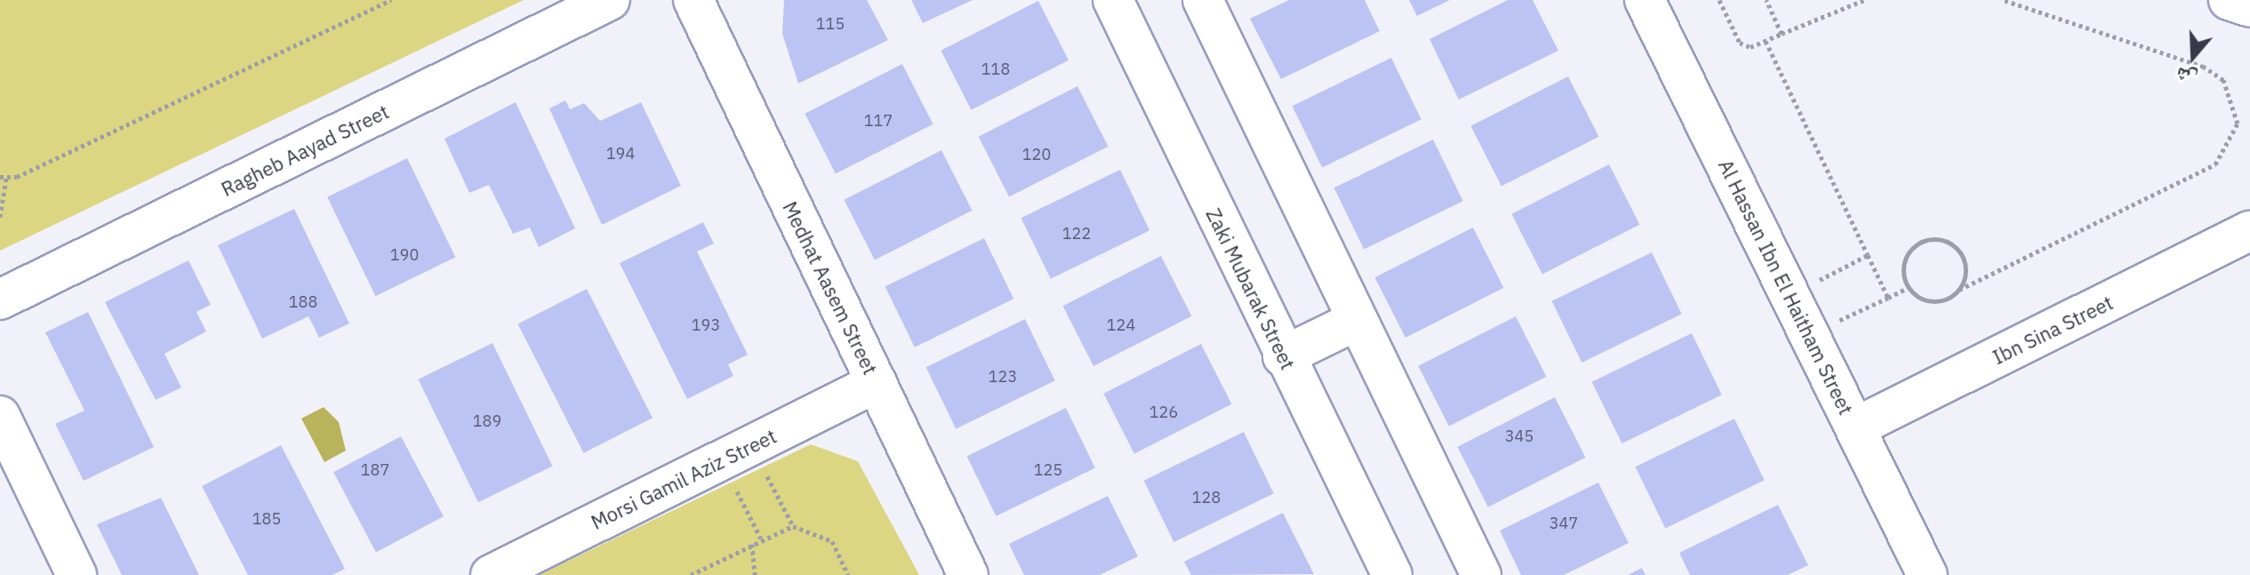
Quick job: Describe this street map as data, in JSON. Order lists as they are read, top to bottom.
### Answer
{
  "streets": {
    "street": [
      "Ragheb Aayad Street",
      "Al Hassan Ibn El Haitham Street",
      "Medhat Aasem Street",
      "Zaki Mubarak Street",
      "Ibn Sina Street",
      "Morsi Gamil Aziz Street"
    ]
  },
  "crossings": [
    ["Al Hassan Ibn El Haitham Street", "Ibn Sina Street"],
    ["Medhat Aasem Street", "Morsi Gamil Aziz Street"]
  ],
  "house_numbers": [
    "115",
    "118",
    "117",
    "194",
    "120",
    "122",
    "190",
    "188",
    "193",
    "124",
    "123",
    "126",
    "189",
    "345",
    "187",
    "125",
    "128",
    "185",
    "347"
  ],
  "north": "bottom"
}
